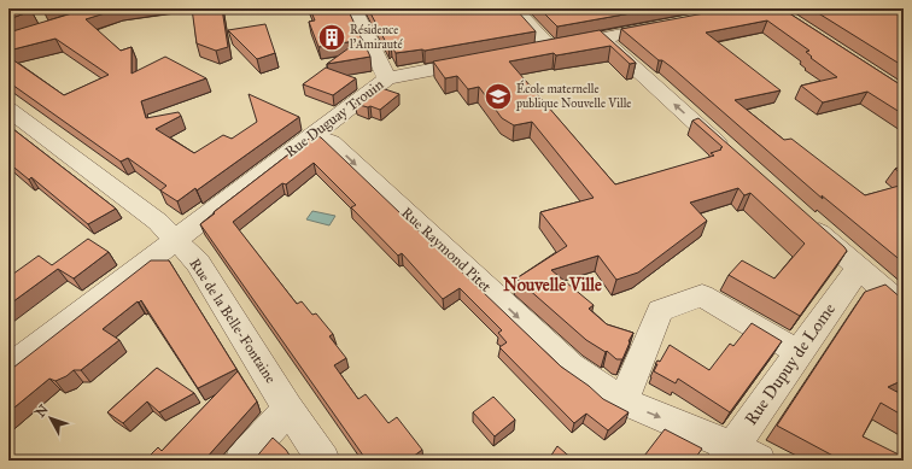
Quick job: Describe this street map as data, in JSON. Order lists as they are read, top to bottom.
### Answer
{
  "streets": {
    "street": [
      "Rue Duguay Trouin",
      "Rue Raymond Pitet",
      "Rue de la Belle-Fontaine",
      "Rue Dupuy de Lome"
    ]
  },
  "crossings": [
    ["Rue Duguay Trouin", "Rue Raymond Pitet"],
    ["Rue Duguay Trouin", "Rue de la Belle-Fontaine"],
    ["Rue Raymond Pitet", "Rue Dupuy de Lome"]
  ],
  "one_way": ["Rue Raymond Pitet"],
  "districts": ["Nouvelle Ville"],
  "places": {
    "building": ["Résidence l'Amirauté"],
    "school or university": ["École maternelle publique Nouvelle Ville"]
  },
  "north": "top left"
}
